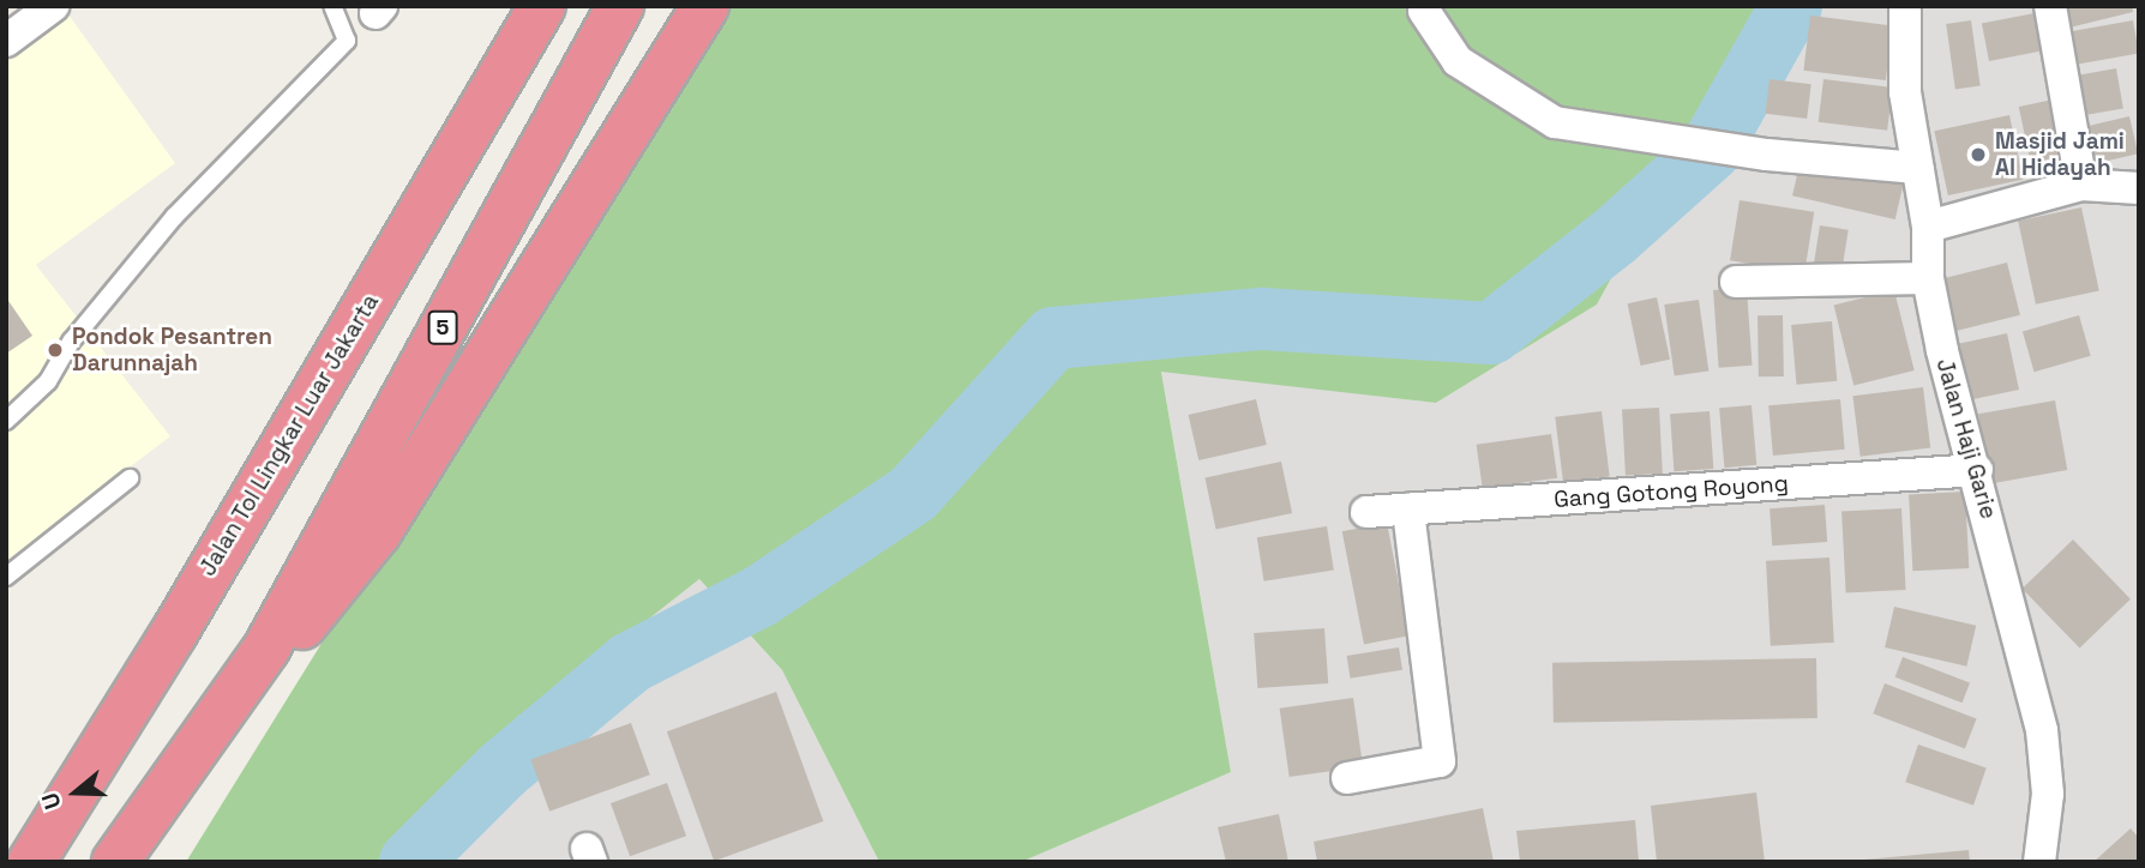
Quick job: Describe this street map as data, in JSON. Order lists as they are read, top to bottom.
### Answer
{
  "streets": {
    "highway": ["5", "Jalan Tol Lingkar Luar Jakarta"],
    "street": ["Jalan Haji Garie", "Gang Gotong Royong"]
  },
  "crossings": [
    ["Jalan Haji Garie", "Gang Gotong Royong"]
  ],
  "places": ["Masjid Jami Al Hidayah", "Pondok Pesantren Darunnajah"],
  "north": "left"
}
